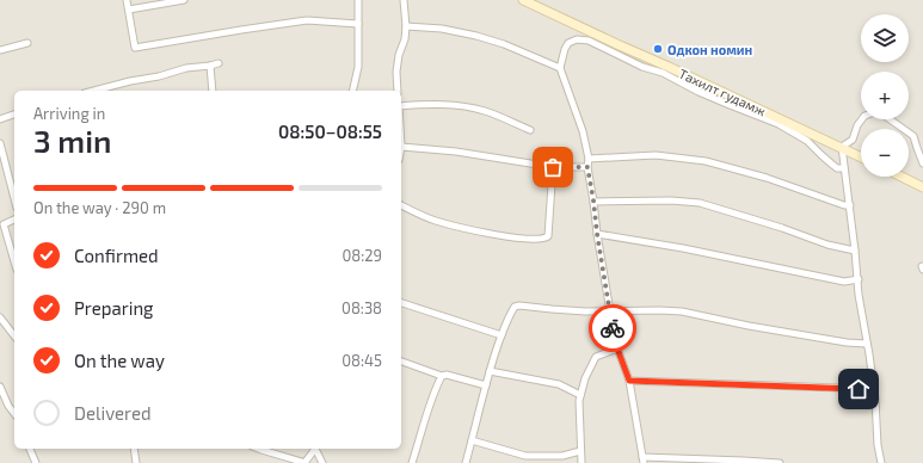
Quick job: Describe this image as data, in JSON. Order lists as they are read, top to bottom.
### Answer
{
  "streets": {
    "main road": ["Тахилт гудамж"]
  },
  "places": ["Одкон номин"],
  "page": {
    "map_buttons": ["+", "−"],
    "heading": ["3 min", "Arriving in", "08:50–08:55"],
    "bar": "On the way · 290 m",
    "list": [
      ["Confirmed", "08:29"],
      ["Preparing", "08:38"],
      ["On the way", "08:45"],
      "Delivered"
    ]
  }
}
